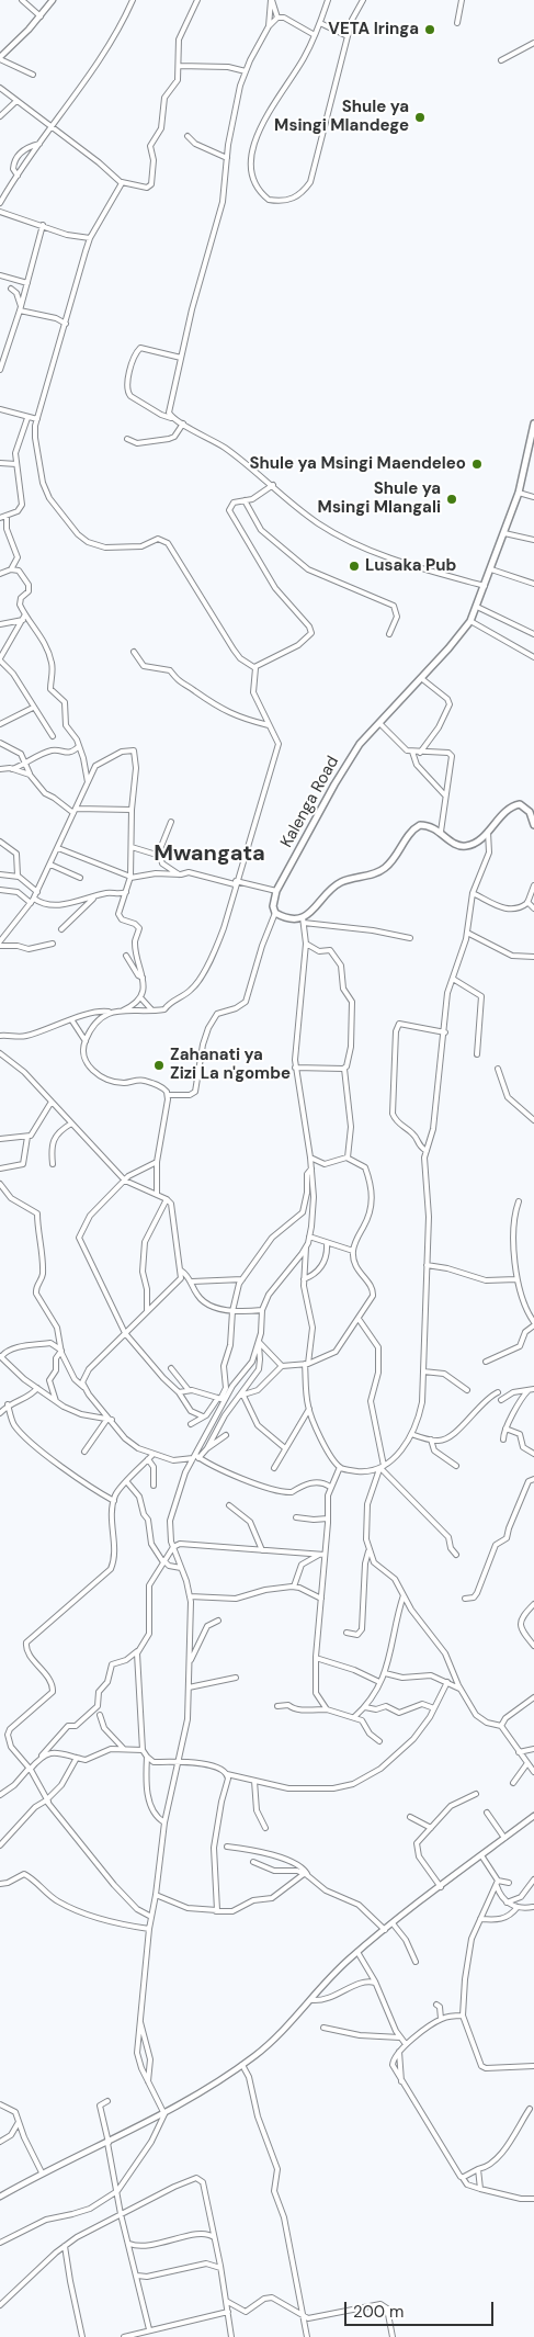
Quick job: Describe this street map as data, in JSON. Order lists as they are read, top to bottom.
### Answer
{
  "streets": {
    "main road": ["Kalenga Road"]
  },
  "districts": ["Mwangata"],
  "places": [
    "VETA Iringa",
    "Shule ya Msingi Mlandege",
    "Shule ya Msingi Maendeleo",
    "Shule ya Msingi Mlangali",
    "Lusaka Pub",
    "Zahanati ya Zizi La n'gombe"
  ],
  "scale_bar": "200 m"
}
